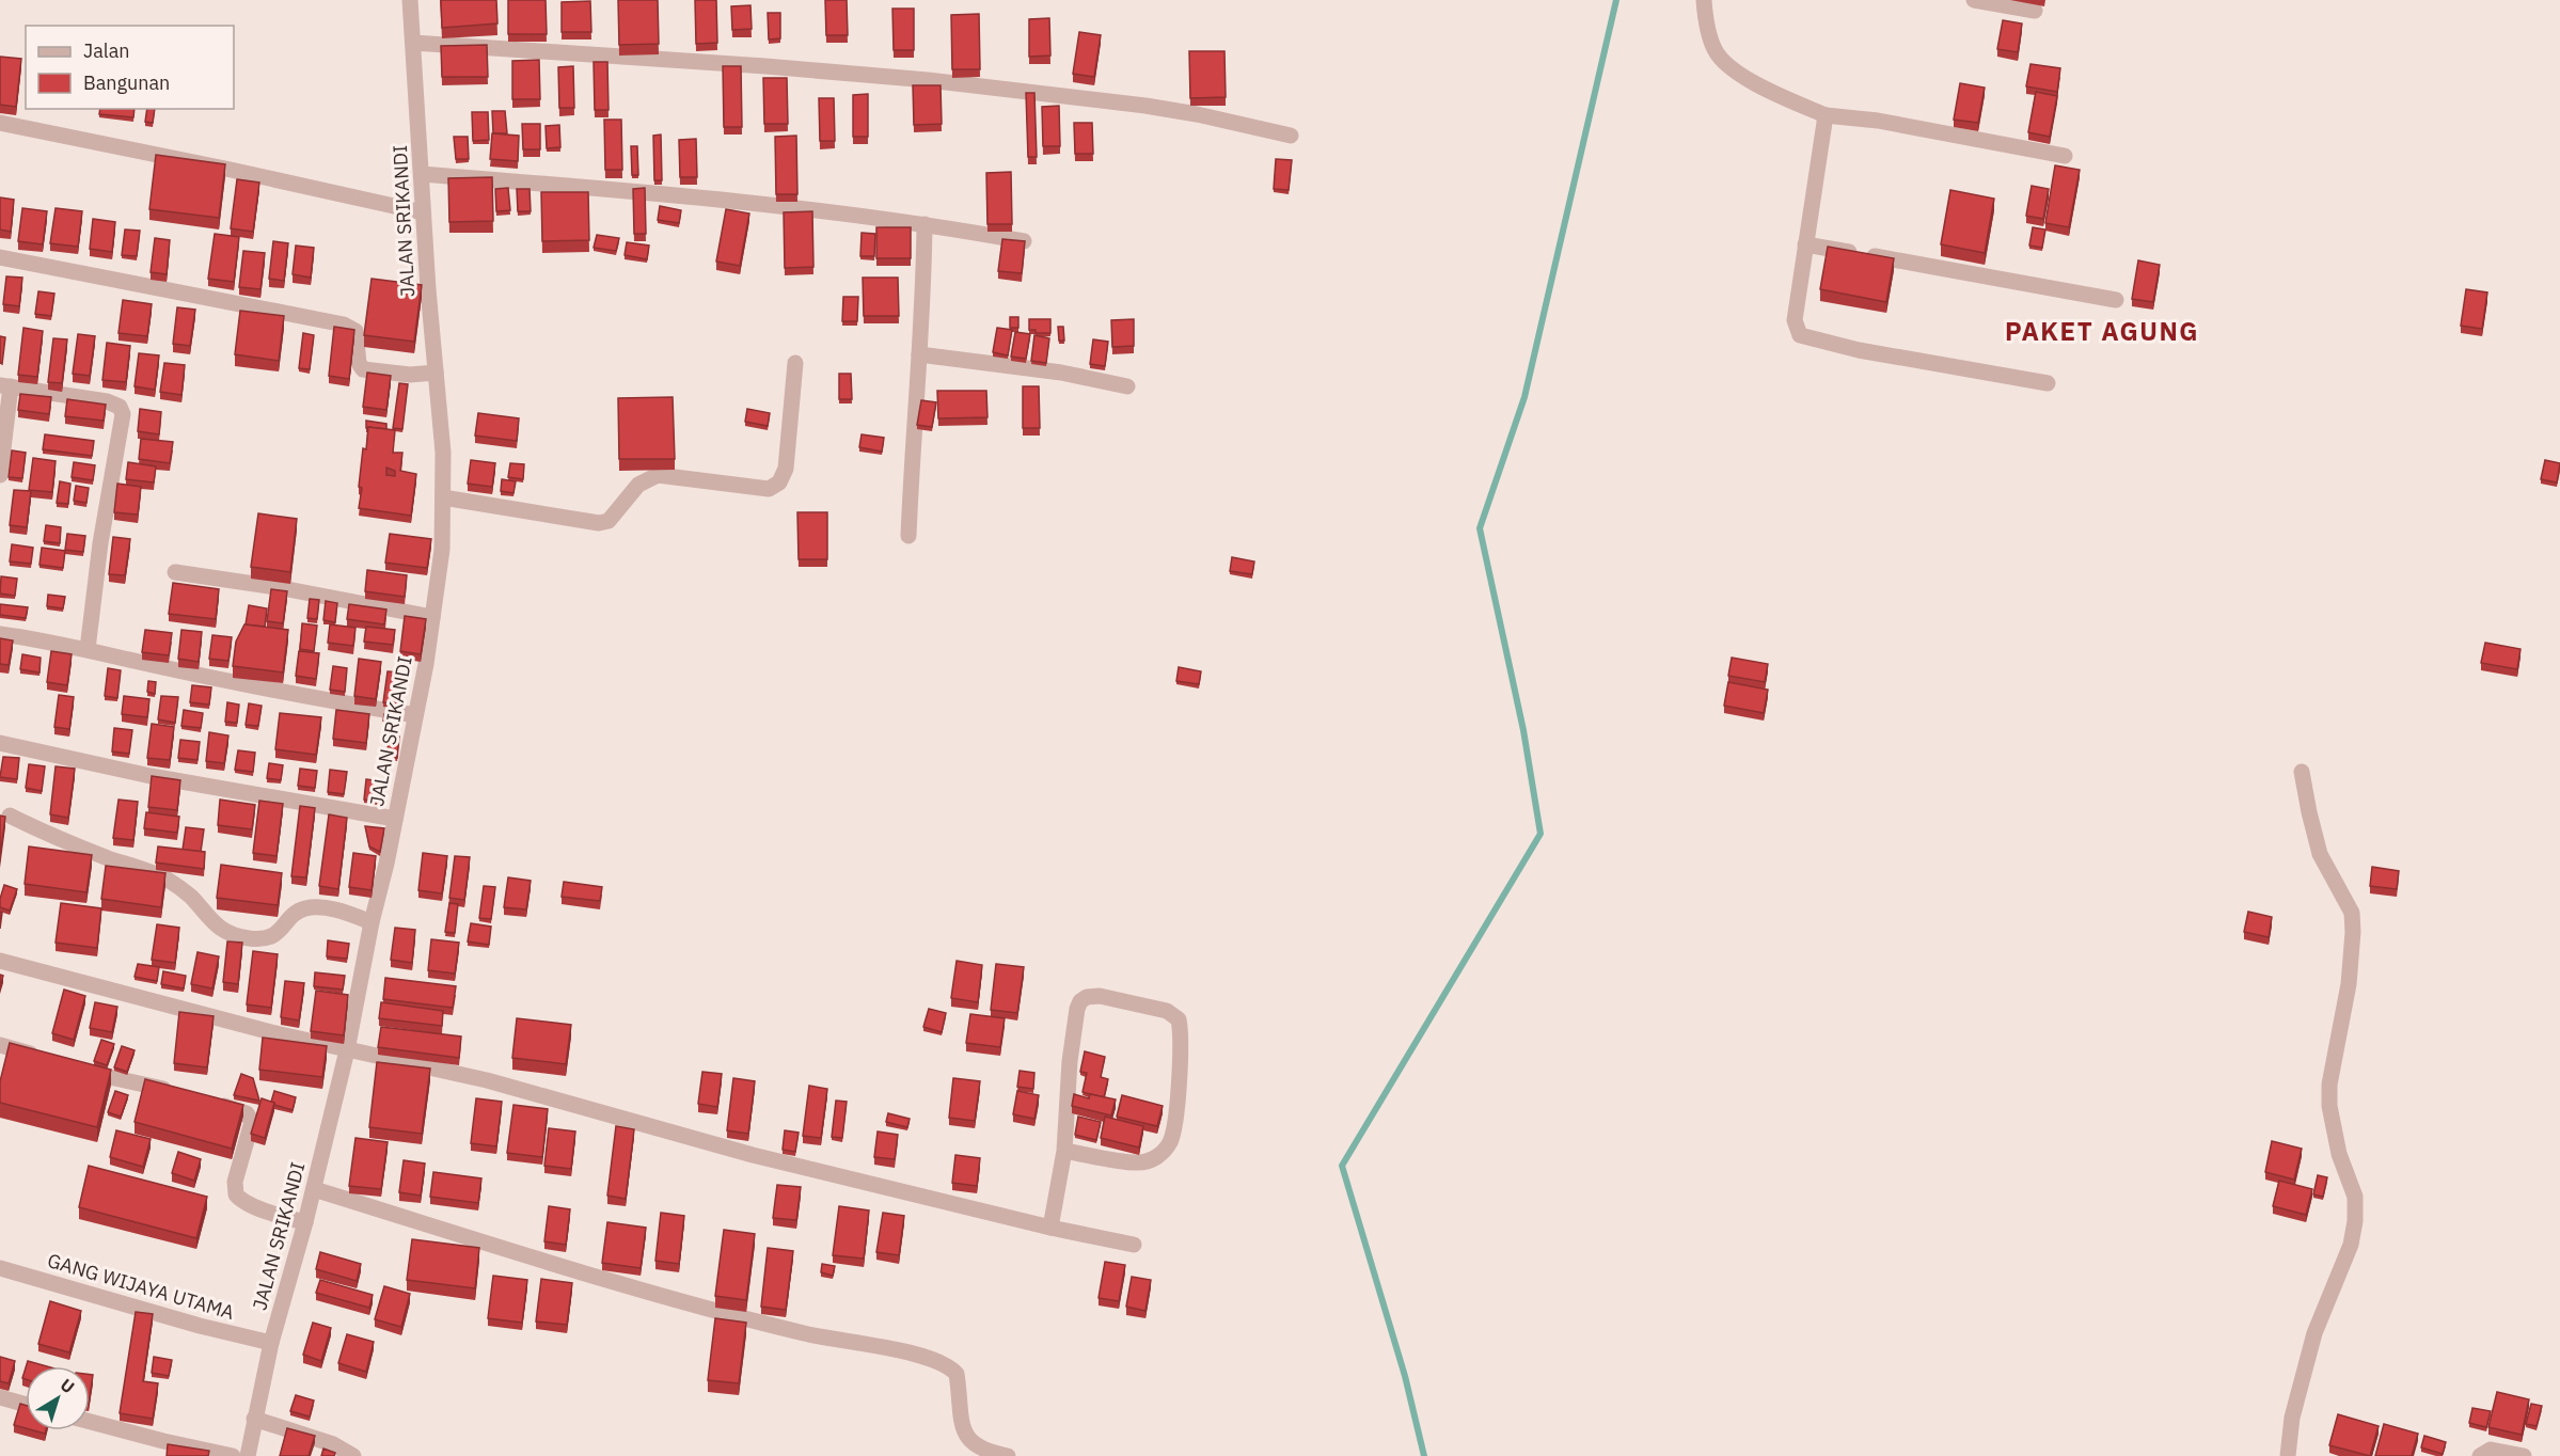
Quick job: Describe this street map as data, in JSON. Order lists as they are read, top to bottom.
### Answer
{
  "streets": {
    "street": ["JALAN SRIKANDI", "GANG WIJAYA UTAMA"]
  },
  "crossings": [
    ["JALAN SRIKANDI", "GANG WIJAYA UTAMA"]
  ],
  "districts": ["PAKET AGUNG"],
  "legend": ["Jalan", "Bangunan"],
  "north": "top right"
}
